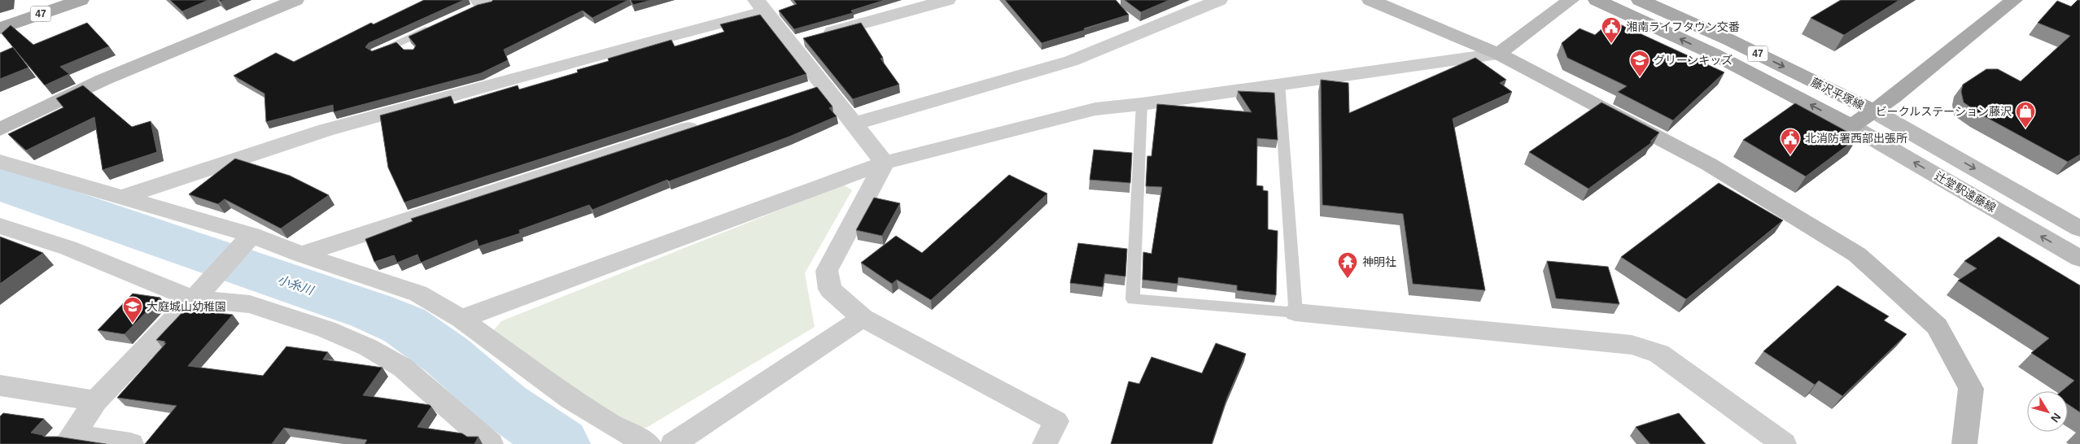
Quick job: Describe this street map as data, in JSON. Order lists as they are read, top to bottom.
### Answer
{
  "streets": {
    "main road": ["47", "藤沢平塚線"],
    "street": ["辻堂駅遠藤線"]
  },
  "crossings": [
    ["藤沢平塚線", "辻堂駅遠藤線"]
  ],
  "water": ["小糸川"],
  "places": {
    "public building": ["湘南ライフタウン交番", "北消防署西部出張所"],
    "school or university": ["グリーンキッズ", "大庭城山幼稚園"],
    "shop": ["ビークルステーション藤沢"],
    "temple": ["神明社"]
  },
  "north": "bottom right"
}
